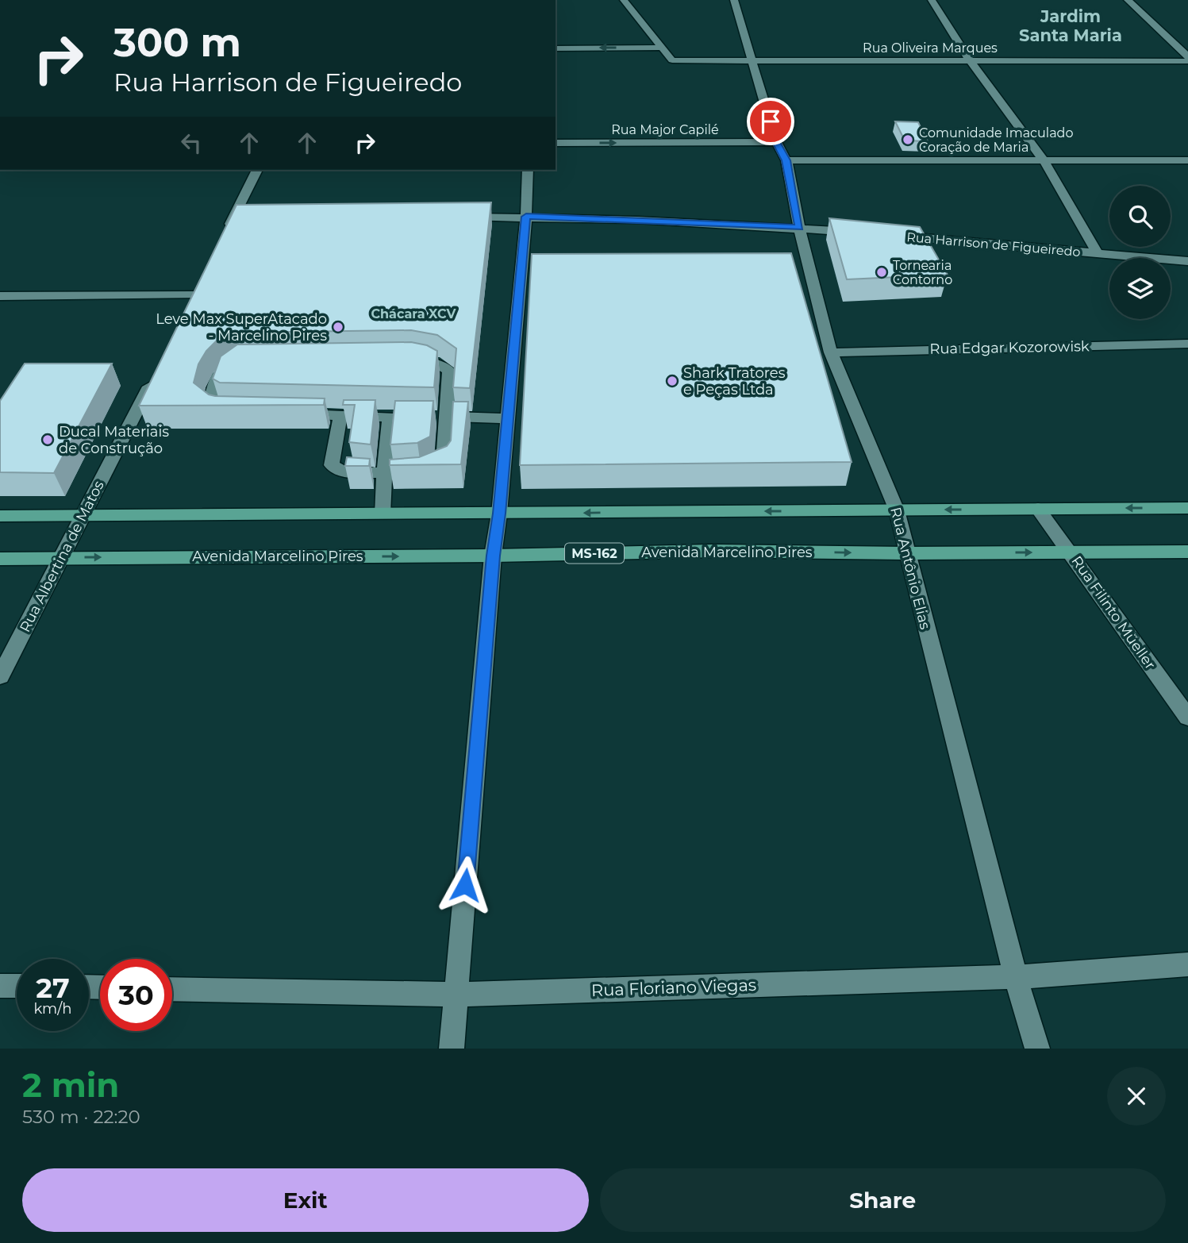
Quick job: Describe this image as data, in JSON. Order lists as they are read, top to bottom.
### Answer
{
  "streets": {
    "main road": ["Avenida Marcelino Pires", "MS-162"],
    "street": [
      "Rua Oliveira Marques",
      "Rua Major Capilé",
      "Rua Harrison de Figueiredo",
      "Rua Edgar Kozorowisk",
      "Rua Albertina de Matos",
      "Rua Antônio Elias",
      "Rua Filinto Müeller",
      "Rua Floriano Viegas"
    ]
  },
  "crossings": [
    ["Rua Oliveira Marques", "Rua Antônio Elias"],
    ["Rua Major Capilé", "Rua Antônio Elias"],
    ["Rua Edgar Kozorowisk", "Rua Antônio Elias"],
    ["Avenida Marcelino Pires", "Rua Albertina de Matos"],
    ["Avenida Marcelino Pires", "Rua Antônio Elias"],
    ["Avenida Marcelino Pires", "Rua Filinto Müeller"],
    ["Rua Antônio Elias", "Rua Floriano Viegas"]
  ],
  "districts": ["Jardim Santa Maria", "Chácara XCV"],
  "places": [
    "Comunidade Imaculado Coração de Maria",
    "Tornearia Contorno",
    "Leve Max SuperAtacado - Marcelino Pires",
    "Shark Tratores e Peças Ltda",
    "Ducal Materiais de Construção"
  ],
  "page": {
    "turn": ["300 m", "Rua Harrison de Figueiredo"],
    "speed": "27 km/h",
    "limit": "30",
    "heading": ["2 min", "530 m · 22:20"],
    "buttons": ["Exit", "Share"]
  }
}
